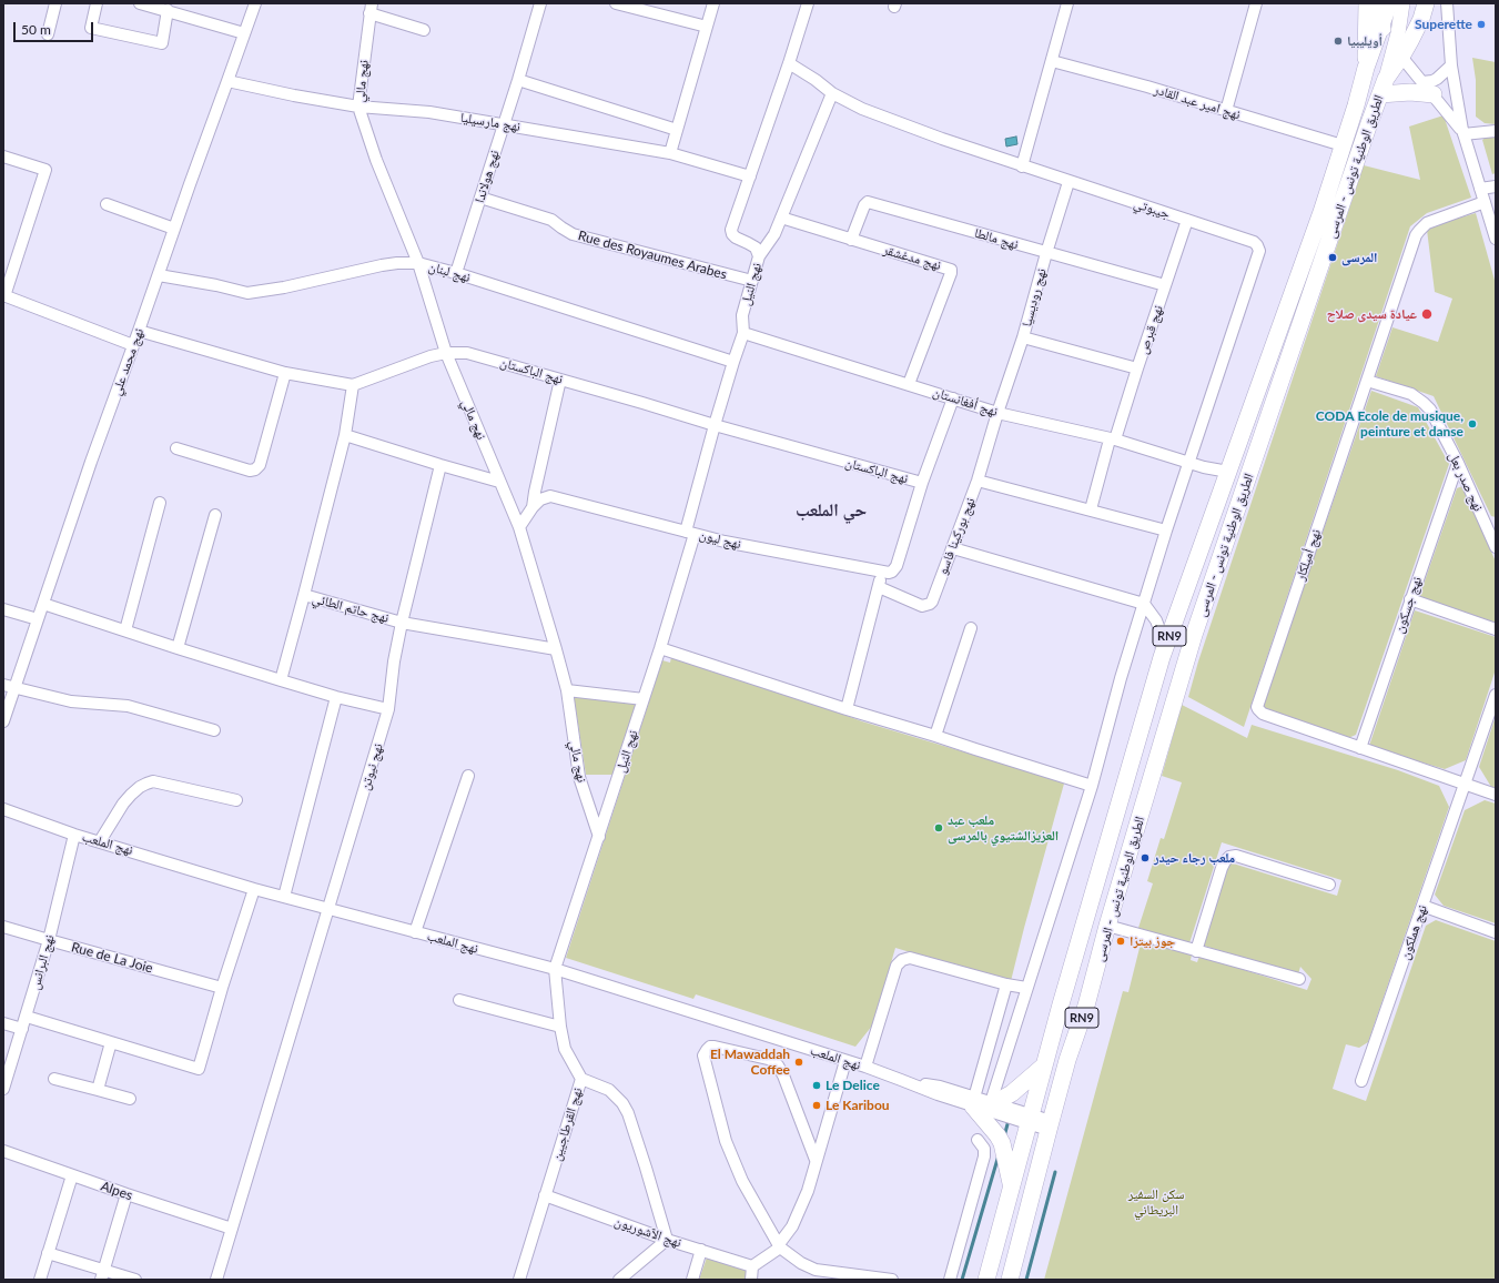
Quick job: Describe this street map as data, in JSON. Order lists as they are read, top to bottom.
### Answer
{
  "streets": {
    "highway": ["الطريق الوطنية تونس - المرسى", "RN9"],
    "street": [
      "نهج مالي",
      "نهج امير عبد القادر",
      "نهج مارسيليا",
      "نهج هولاندا",
      "جيبوتي",
      "نهج مالطا",
      "Rue des Royaumes Arabes",
      "نهج مدغشقر",
      "نهج لبنان",
      "نهج النيل",
      "نهج روديسيا",
      "نهج قبرص",
      "نهج محمد علي",
      "نهج الباكستان",
      "نهج أفغانستان",
      "نهج صدر بعل",
      "نهج بوركينا فاسو",
      "نهج ليون",
      "نهج أميلكار",
      "نهج جسكون",
      "نهج حاتم الطائي",
      "نهج نيوتن",
      "نهج الملعب",
      "نهج هملكون",
      "Rue de La Joie",
      "نهج البرانس",
      "نهج القرطاجيين",
      "Alpes",
      "نهج الآشوريون"
    ]
  },
  "crossings": [
    ["نهج مالي", "نهج مارسيليا"],
    ["نهج مالي", "نهج لبنان"],
    ["نهج مالي", "نهج النيل"],
    ["نهج مالي", "نهج الباكستان"],
    ["نهج مالي", "نهج حاتم الطائي"],
    ["نهج امير عبد القادر", "الطريق الوطنية تونس - المرسى"],
    ["نهج مارسيليا", "نهج هولاندا"],
    ["نهج مارسيليا", "نهج النيل"],
    ["نهج مارسيليا", "نهج محمد علي"],
    ["الطريق الوطنية تونس - المرسى", "نهج أفغانستان"],
    ["الطريق الوطنية تونس - المرسى", "نهج الملعب"],
    ["نهج هولاندا", "Rue des Royaumes Arabes"],
    ["نهج هولاندا", "نهج لبنان"],
    ["جيبوتي", "نهج النيل"],
    ["جيبوتي", "نهج روديسيا"],
    ["جيبوتي", "نهج قبرص"],
    ["جيبوتي", "نهج أفغانستان"],
    ["جيبوتي", "نهج الملعب"],
    ["نهج مالطا", "نهج مدغشقر"],
    ["نهج مالطا", "نهج روديسيا"],
    ["نهج مالطا", "نهج قبرص"],
    ["Rue des Royaumes Arabes", "نهج النيل"],
    ["نهج مدغشقر", "نهج أفغانستان"],
    ["نهج لبنان", "نهج النيل"],
    ["نهج لبنان", "نهج محمد علي"],
    ["نهج النيل", "نهج الباكستان"],
    ["نهج النيل", "نهج أفغانستان"],
    ["نهج النيل", "نهج ليون"],
    ["نهج النيل", "نهج الملعب"],
    ["نهج النيل", "نهج القرطاجيين"],
    ["نهج روديسيا", "نهج أفغانستان"],
    ["نهج روديسيا", "نهج بوركينا فاسو"],
    ["نهج قبرص", "نهج أفغانستان"],
    ["نهج الباكستان", "نهج حاتم الطائي"],
    ["نهج أفغانستان", "نهج بوركينا فاسو"],
    ["نهج صدر بعل", "نهج أميلكار"],
    ["نهج صدر بعل", "نهج جسكون"],
    ["نهج أميلكار", "نهج جسكون"],
    ["نهج أميلكار", "نهج هملكون"],
    ["نهج حاتم الطائي", "نهج نيوتن"],
    ["نهج نيوتن", "نهج الملعب"],
    ["نهج نيوتن", "Alpes"],
    ["نهج الملعب", "نهج البرانس"],
    ["نهج الملعب", "نهج القرطاجيين"],
    ["Rue de La Joie", "نهج البرانس"],
    ["نهج القرطاجيين", "نهج الآشوريون"]
  ],
  "districts": ["حي الملعب"],
  "parks": ["سكن السفير البريطاني"],
  "places": [
    "Superette",
    "أويليبيا",
    "المرسى",
    "عيادة سيدى صلاح",
    "CODA Ecole de musique, peinture et danse",
    "ملعب عبد العزيزالشتيوي بالمرسى",
    "ملعب رجاء حيدر",
    "جوز بيتزا",
    "El Mawaddah Coffee",
    "Le Delice",
    "Le Karibou"
  ],
  "scale_bar": "50 m"
}
